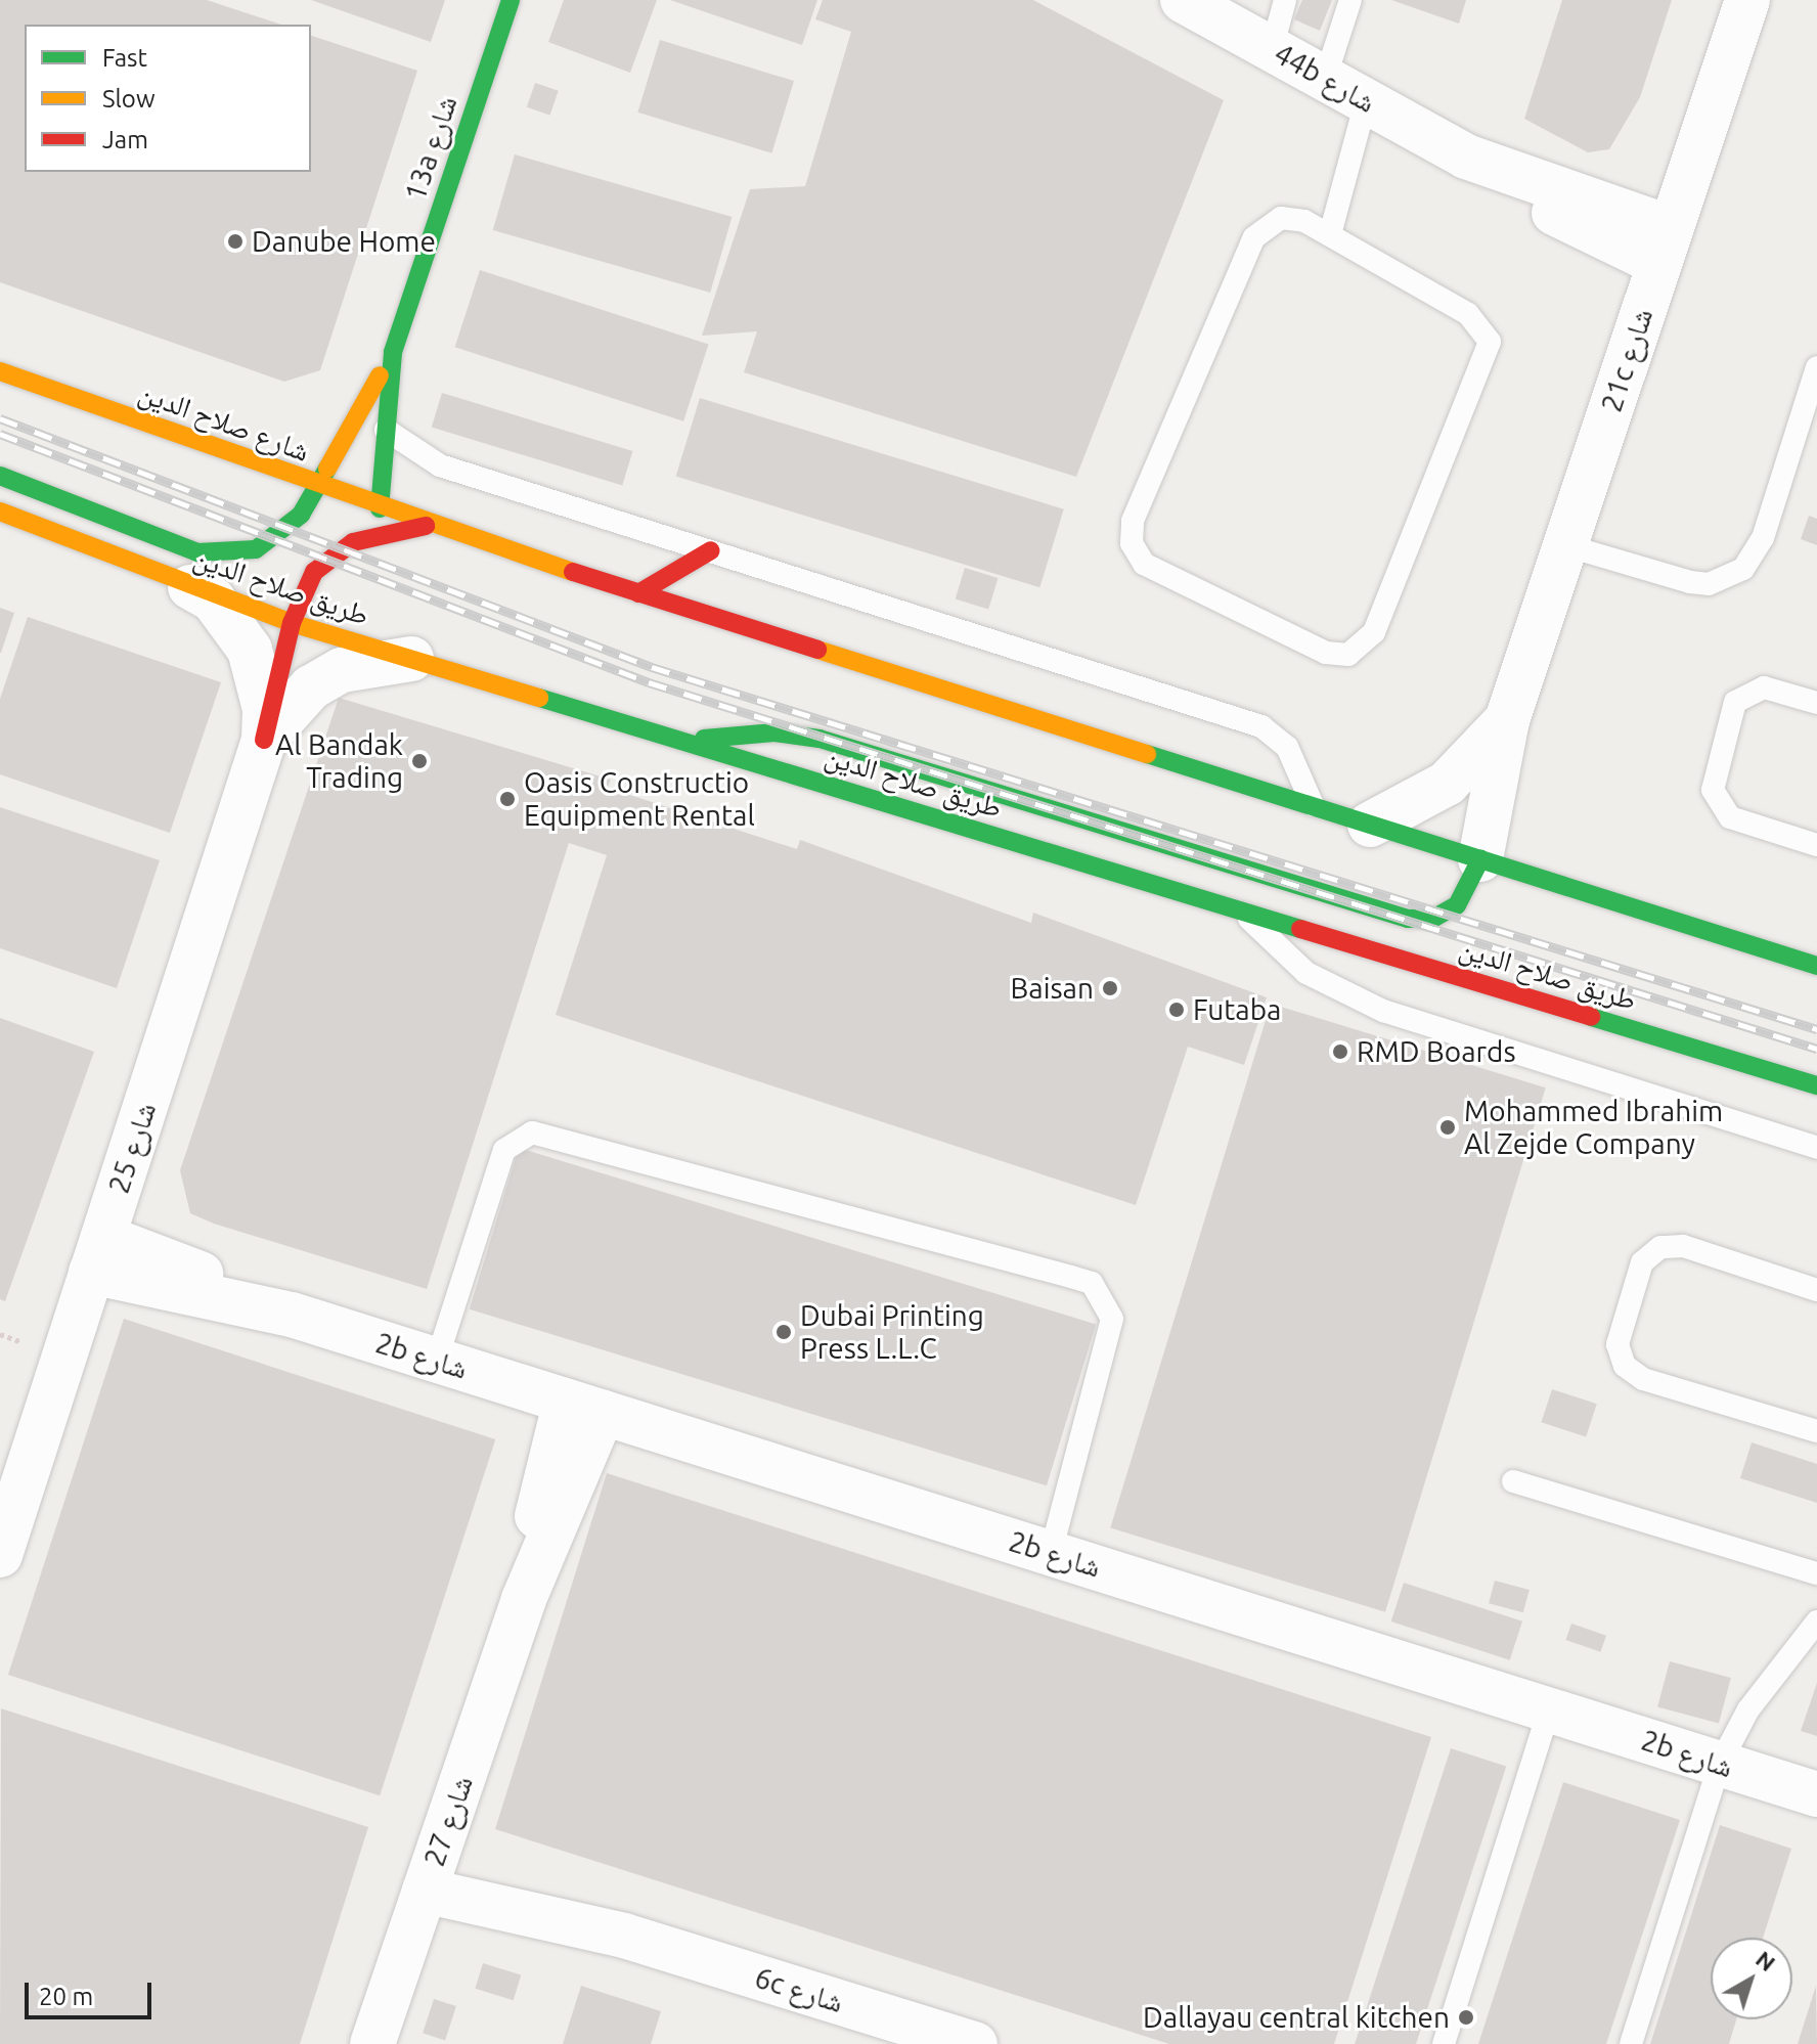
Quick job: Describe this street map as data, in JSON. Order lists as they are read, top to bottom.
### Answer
{
  "streets": {
    "main road": ["13a شارع", "شارع صلاح الدين", "طريق صلاح الدين"],
    "street": [
      "44b شارع",
      "21c شارع",
      "شارع 25",
      "2b شارع",
      "شارع 27",
      "6c شارع"
    ]
  },
  "crossings": [
    ["44b شارع", "21c شارع"],
    ["13a شارع", "شارع صلاح الدين"],
    ["طريق صلاح الدين", "شارع 25"],
    ["شارع 25", "2b شارع"],
    ["2b شارع", "شارع 27"],
    ["شارع 27", "6c شارع"]
  ],
  "places": [
    "Danube Home",
    "Al Bandak Trading",
    "Oasis Constructio Equipment Rental",
    "Baisan",
    "Futaba",
    "RMD Boards",
    "Mohammed Ibrahim Al Zejde Company",
    "Dubai Printing Press L.L.C",
    "Dallayau central kitchen"
  ],
  "legend": ["Fast", "Slow", "Jam"],
  "scale_bar": "20 m",
  "north": "top right"
}
